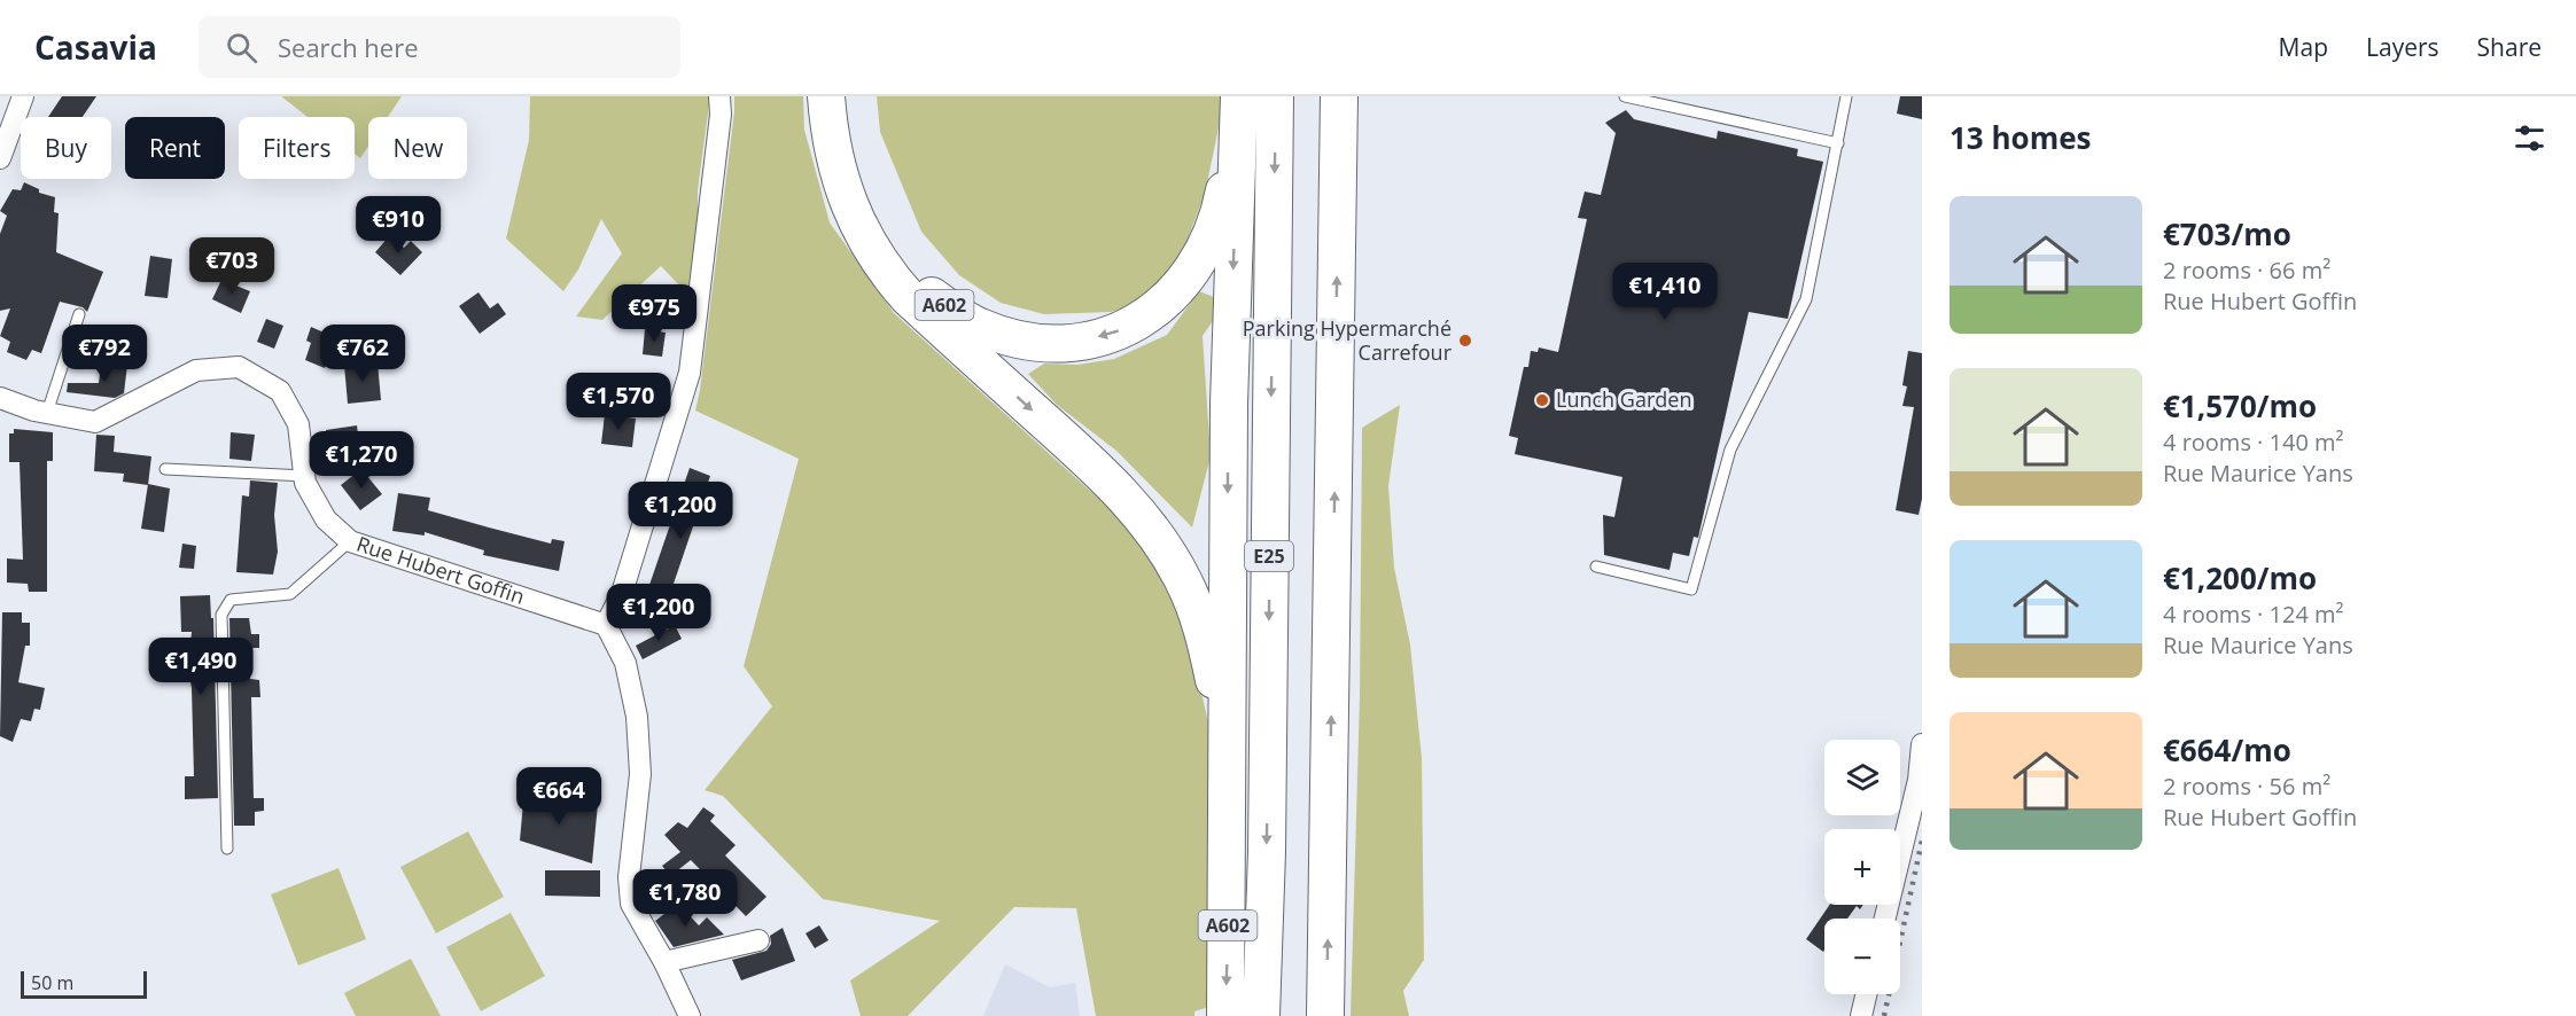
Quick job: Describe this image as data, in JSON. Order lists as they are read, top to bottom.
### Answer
{
  "streets": {
    "highway": ["A602", "E25"],
    "street": ["Rue Hubert Goffin"]
  },
  "places": ["Parking Hypermarché Carrefour", "Lunch Garden"],
  "scale_bar": "50 m",
  "page": {
    "header": "Casavia",
    "search": "Search here",
    "nav": ["Map", "Layers", "Share"],
    "heading": "13 homes",
    "chip": [
      "Buy",
      "Rent",
      "Filters",
      "New"
    ],
    "list": [
      {
        "name": "€703/mo",
        "note": "2 rooms · 66 m² · Rue Hubert Goffin"
      },
      {
        "name": "€1,570/mo",
        "note": "4 rooms · 140 m² · Rue Maurice Yans"
      },
      {
        "name": "€1,200/mo",
        "note": "4 rooms · 124 m² · Rue Maurice Yans"
      },
      {
        "name": "€664/mo",
        "note": "2 rooms · 56 m² · Rue Hubert Goffin"
      }
    ],
    "price": [
      "€910",
      "€703",
      "€1,410",
      "€975",
      "€792",
      "€762",
      "€1,570",
      "€1,270",
      "€1,200",
      "€1,200",
      "€1,490",
      "€664",
      "€1,780"
    ],
    "map_buttons": ["+", "−"],
    "scale": "50 m"
  }
}
